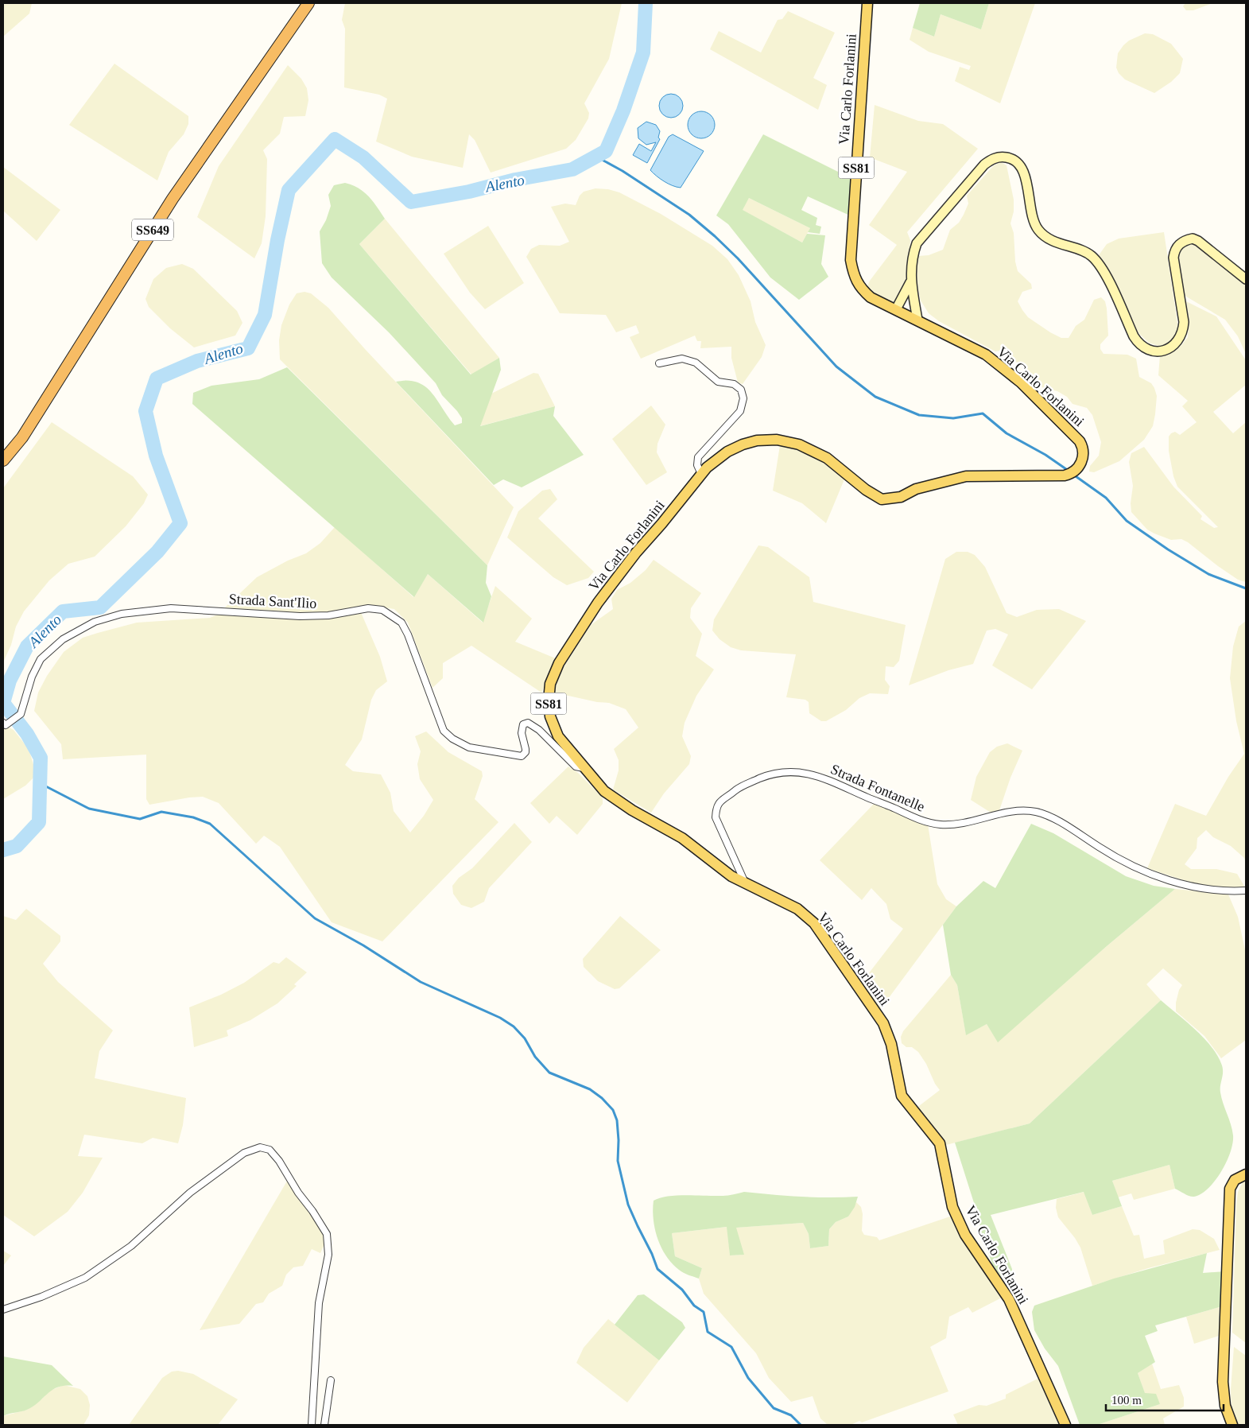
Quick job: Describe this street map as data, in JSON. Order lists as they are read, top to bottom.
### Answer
{
  "streets": {
    "highway": ["SS649"],
    "main road": ["Via Carlo Forlanini", "SS81"],
    "street": ["Strada Sant'Ilio", "Strada Fontanelle"]
  },
  "crossings": [
    ["Via Carlo Forlanini", "Strada Sant'Ilio"],
    ["Via Carlo Forlanini", "Strada Fontanelle"]
  ],
  "water": ["Alento"],
  "scale_bar": "100 m"
}
